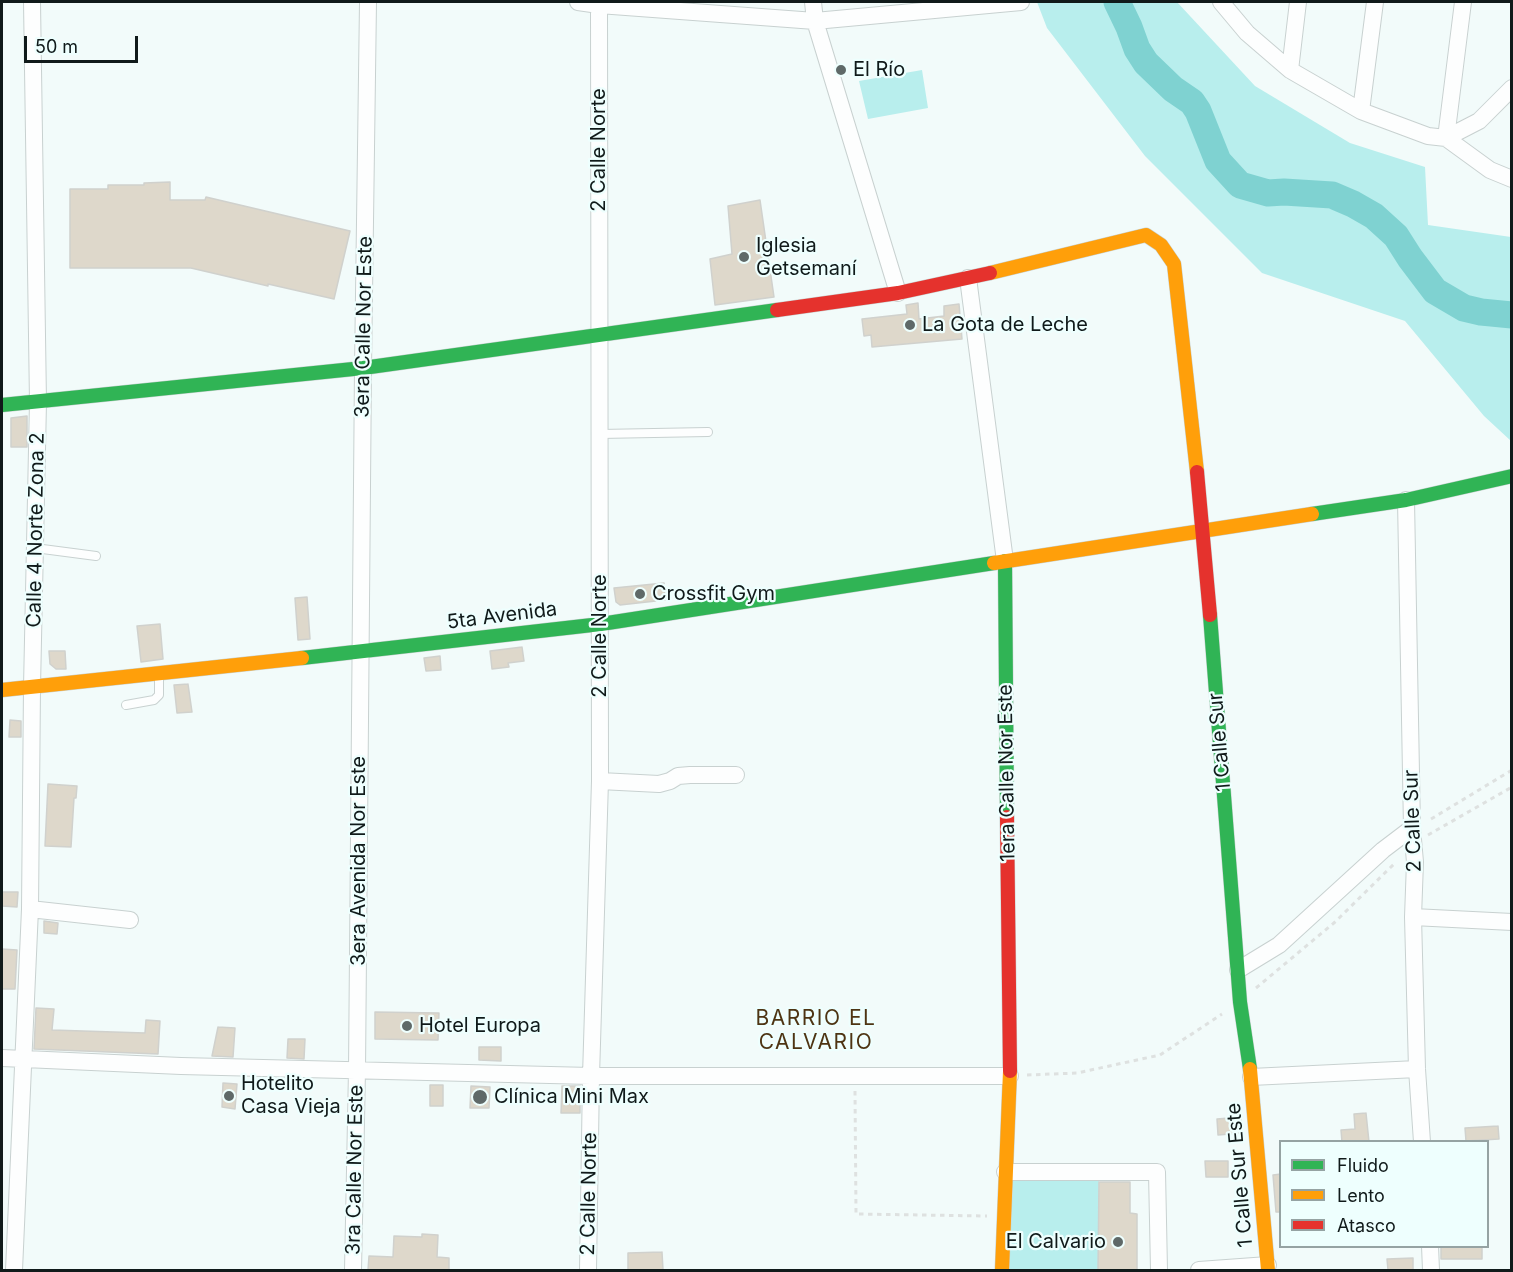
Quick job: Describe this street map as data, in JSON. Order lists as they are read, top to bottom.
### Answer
{
  "streets": {
    "street": [
      "2 Calle Norte",
      "3era Calle Nor Este",
      "Calle 4 Norte Zona 2",
      "5ta Avenida",
      "1 Calle Sur",
      "1era Calle Nor Este",
      "2 Calle Sur",
      "3era Avenida Nor Este",
      "3ra Calle Nor Este",
      "1 Calle Sur Este"
    ]
  },
  "crossings": [
    ["2 Calle Norte", "5ta Avenida"],
    ["3era Calle Nor Este", "5ta Avenida"],
    ["3era Calle Nor Este", "3era Avenida Nor Este"],
    ["Calle 4 Norte Zona 2", "5ta Avenida"],
    ["5ta Avenida", "1 Calle Sur"],
    ["5ta Avenida", "1era Calle Nor Este"],
    ["5ta Avenida", "2 Calle Sur"],
    ["5ta Avenida", "3era Avenida Nor Este"],
    ["1 Calle Sur", "1era Calle Nor Este"],
    ["1 Calle Sur", "1 Calle Sur Este"],
    ["3era Avenida Nor Este", "3ra Calle Nor Este"]
  ],
  "districts": ["BARRIO EL CALVARIO"],
  "places": [
    "El Río",
    "Iglesia Getsemaní",
    "La Gota de Leche",
    "Crossfit Gym",
    "Hotel Europa",
    "Hotelito Casa Vieja",
    "Clínica Mini Max",
    "El Calvario"
  ],
  "legend": ["Fluido", "Lento", "Atasco"],
  "scale_bar": "50 m"
}
